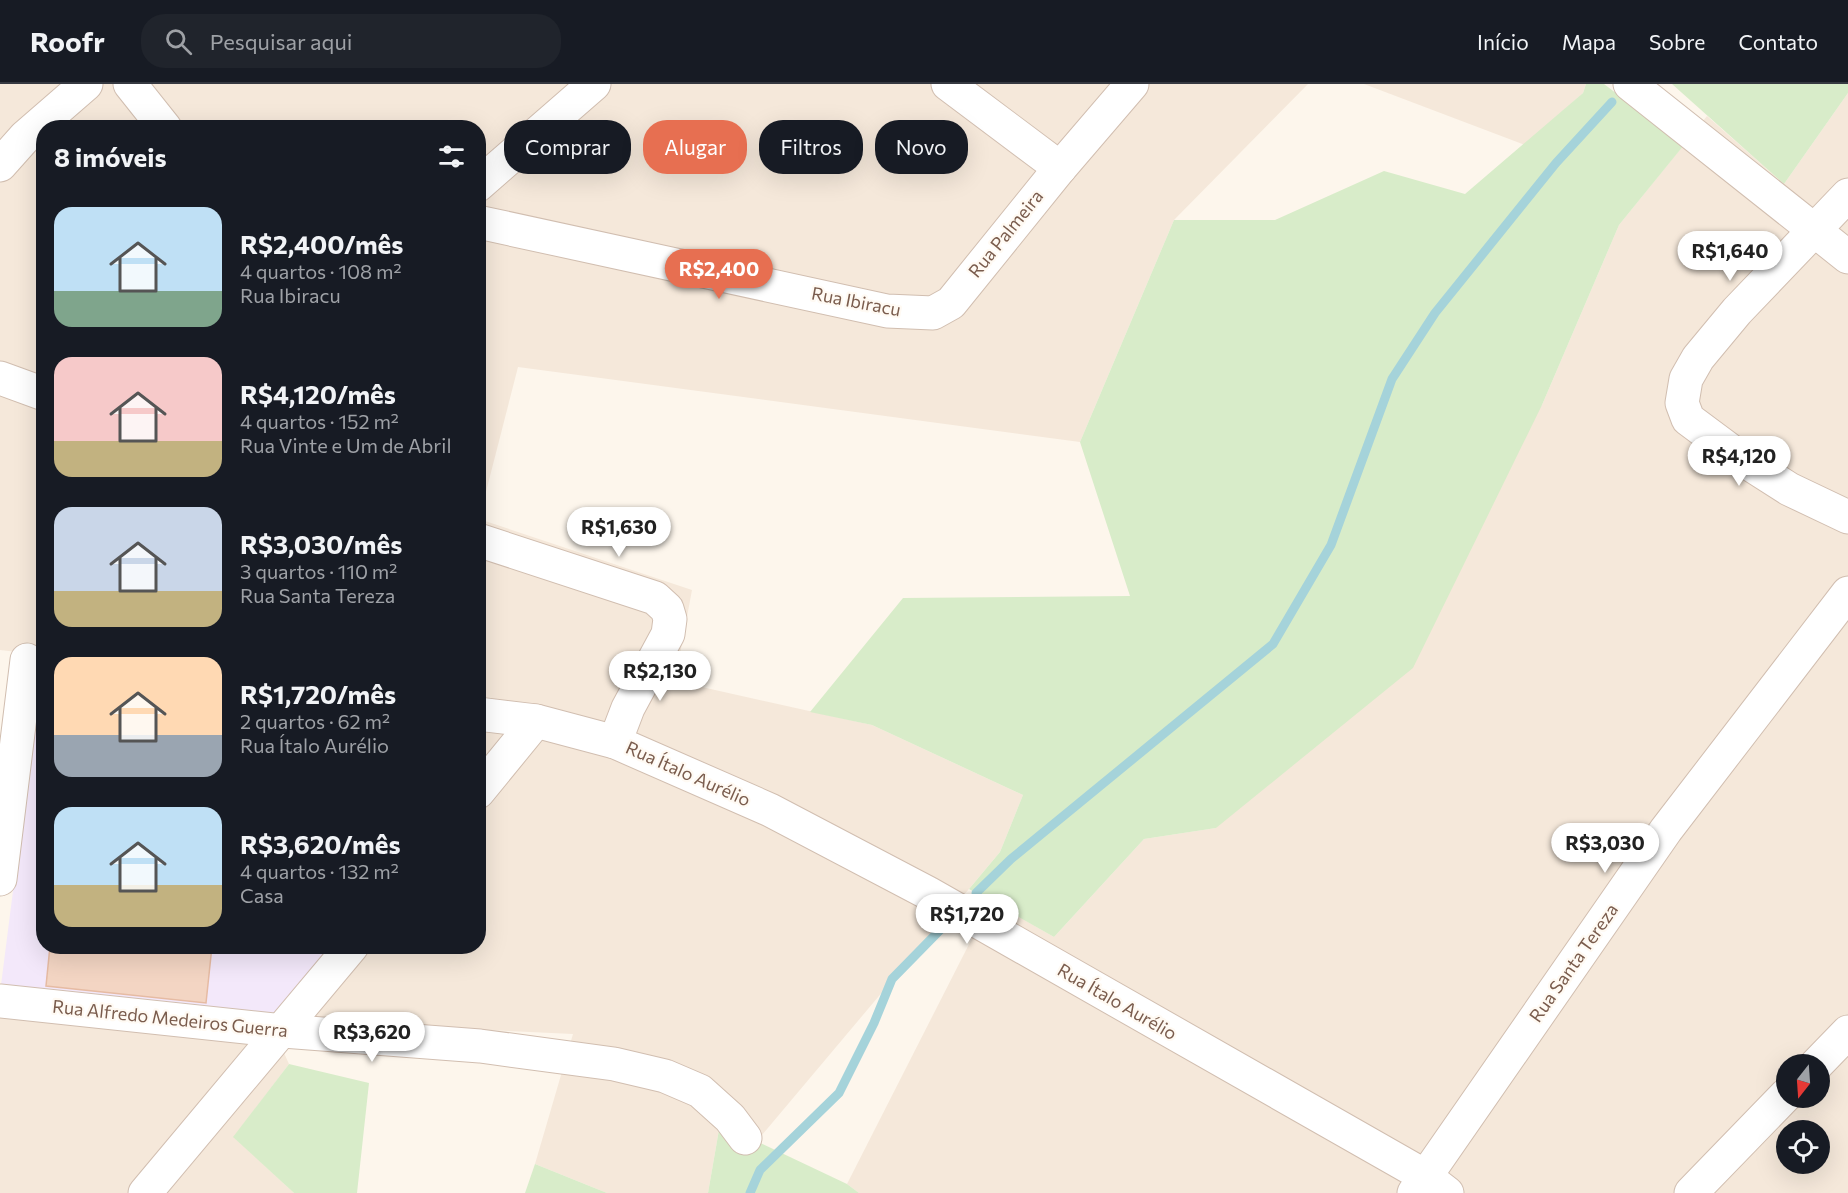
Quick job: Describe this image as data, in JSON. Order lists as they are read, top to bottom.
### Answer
{
  "streets": {
    "street": [
      "Rua Palmeira",
      "Rua Ibiracu",
      "Rua Ítalo Aurélio",
      "Rua Santa Tereza",
      "Rua Alfredo Medeiros Guerra"
    ]
  },
  "crossings": [
    ["Rua Palmeira", "Rua Ibiracu"],
    ["Rua Ítalo Aurélio", "Rua Santa Tereza"]
  ],
  "north": "bottom",
  "page": {
    "header": "Roofr",
    "search": "Pesquisar aqui",
    "nav": [
      "Início",
      "Mapa",
      "Sobre",
      "Contato"
    ],
    "chip": [
      "Comprar",
      "Alugar",
      "Filtros",
      "Novo"
    ],
    "heading": "8 imóveis",
    "list": [
      {
        "name": "R$2,400/mês",
        "note": "4 quartos · 108 m² · Rua Ibiracu"
      },
      {
        "name": "R$4,120/mês",
        "note": "4 quartos · 152 m² · Rua Vinte e Um de Abril"
      },
      {
        "name": "R$3,030/mês",
        "note": "3 quartos · 110 m² · Rua Santa Tereza"
      },
      {
        "name": "R$1,720/mês",
        "note": "2 quartos · 62 m² · Rua Ítalo Aurélio"
      },
      {
        "name": "R$3,620/mês",
        "note": "4 quartos · 132 m² · Casa"
      }
    ],
    "price": [
      "R$1,640",
      "R$2,400",
      "R$4,120",
      "R$1,630",
      "R$2,130",
      "R$3,030",
      "R$1,720",
      "R$3,620"
    ]
  }
}
